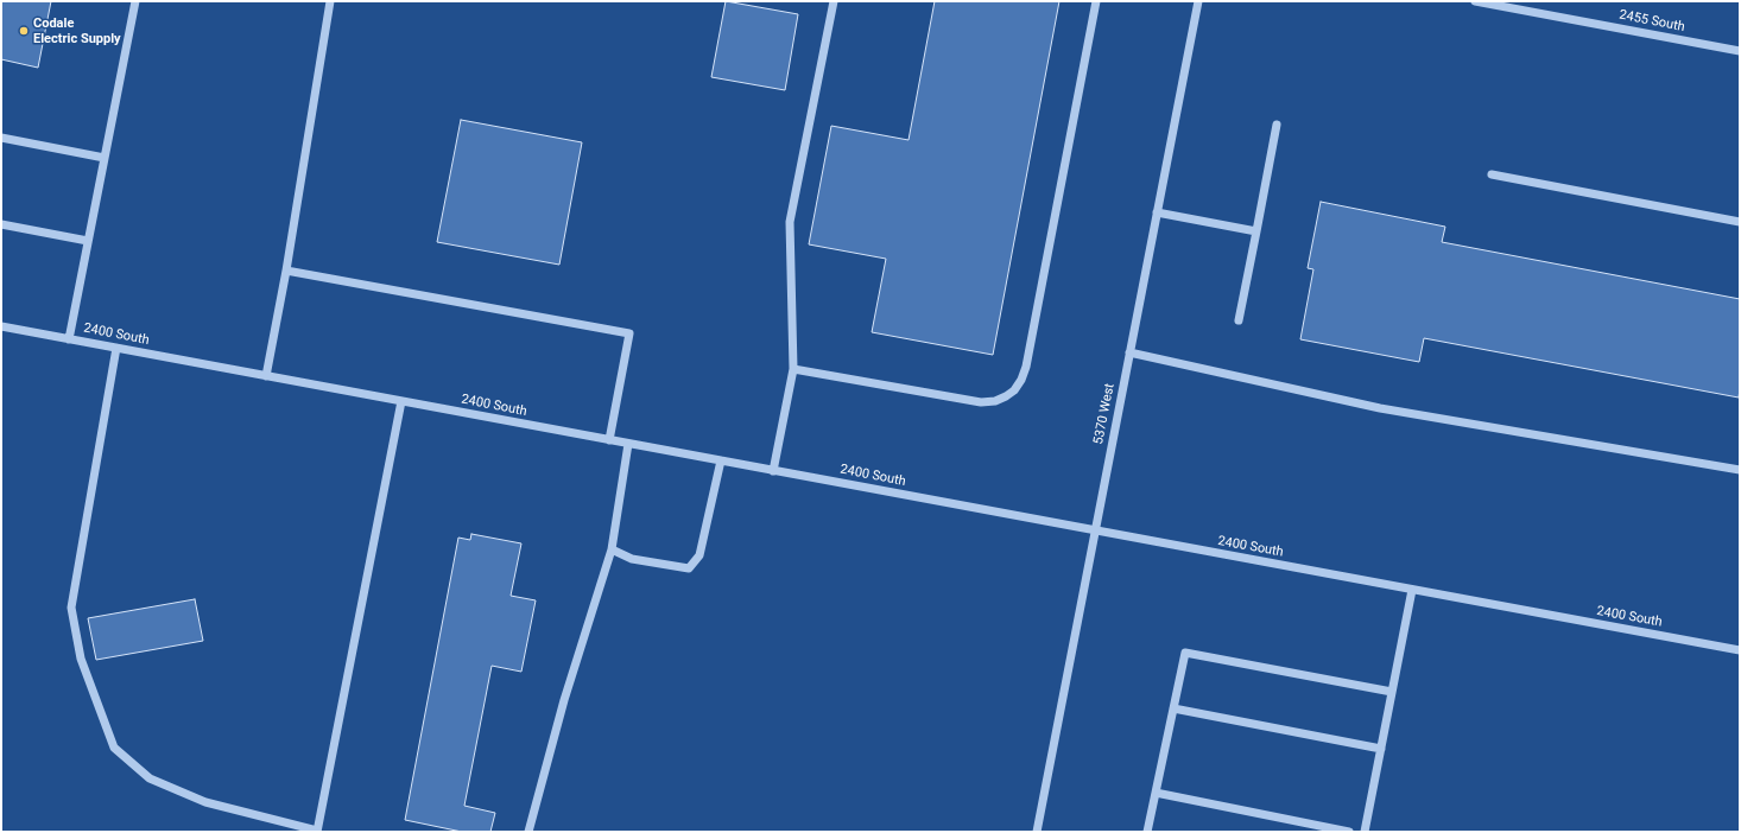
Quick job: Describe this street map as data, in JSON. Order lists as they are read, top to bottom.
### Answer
{
  "streets": {
    "street": ["2455 South", "2400 South", "5370 West"]
  },
  "crossings": [
    ["2400 South", "5370 West"]
  ],
  "places": ["Codale Electric Supply"]
}
